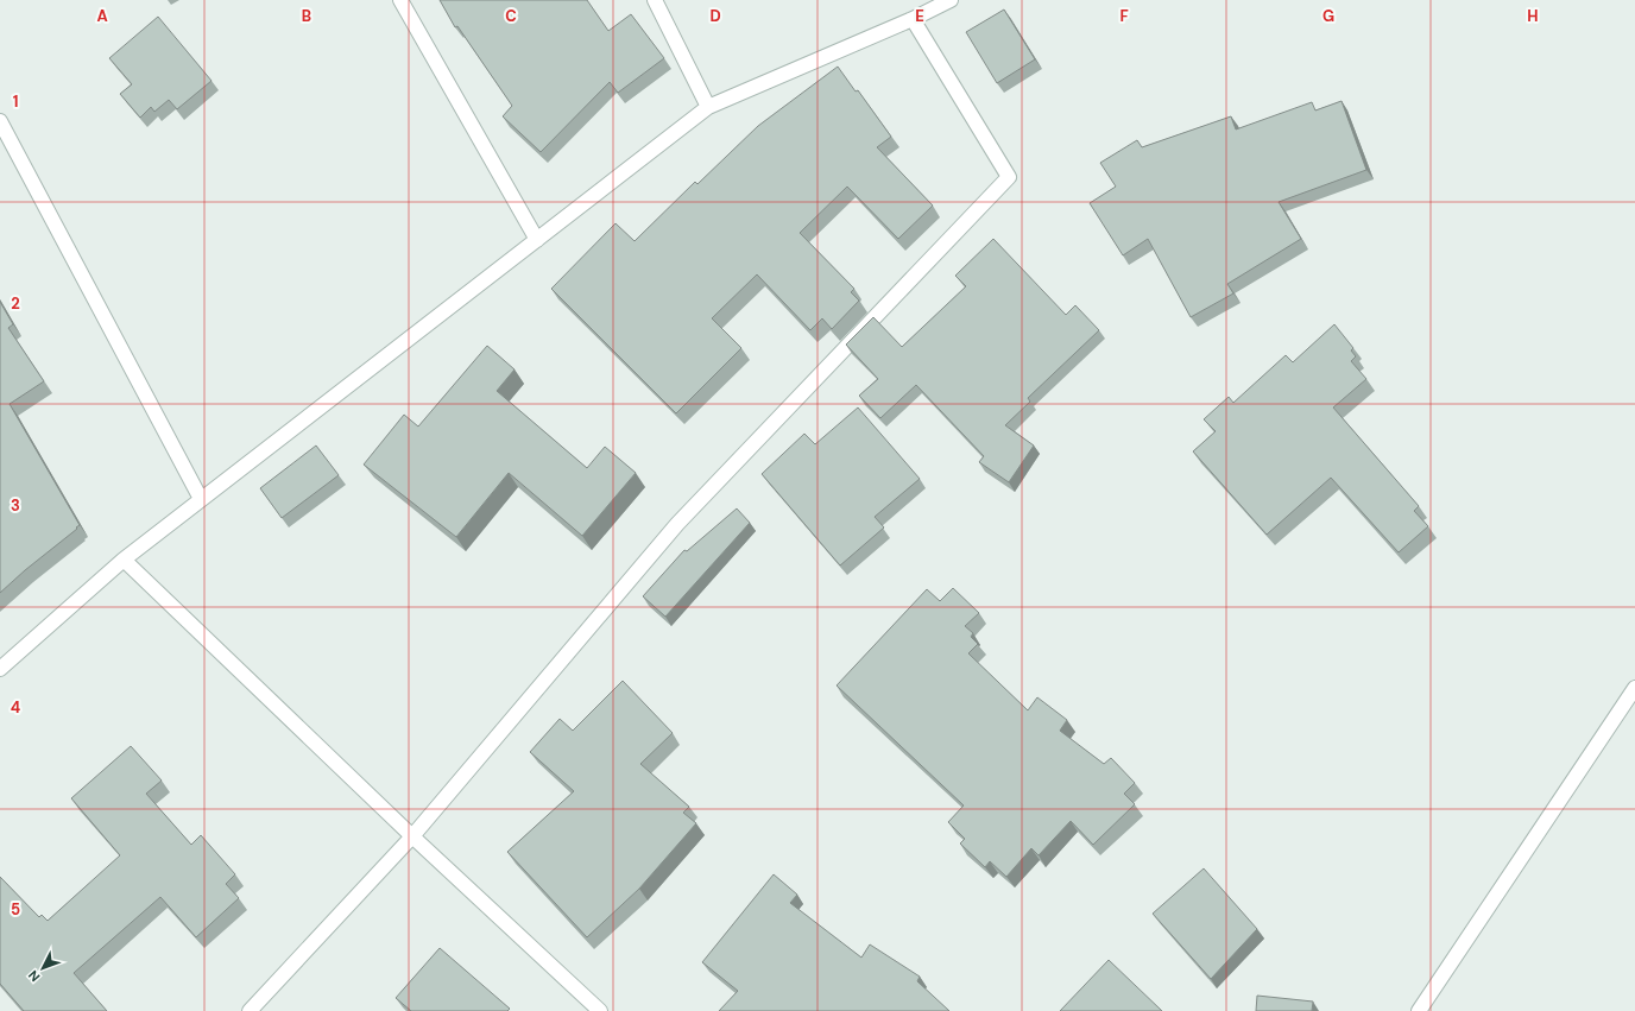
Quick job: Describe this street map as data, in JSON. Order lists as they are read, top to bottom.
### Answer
{
  "north": "bottom left",
  "grid": {
    "columns": [
      "A",
      "B",
      "C",
      "D",
      "E",
      "F",
      "G",
      "H"
    ],
    "rows": [
      "1",
      "2",
      "3",
      "4",
      "5"
    ]
  }
}
